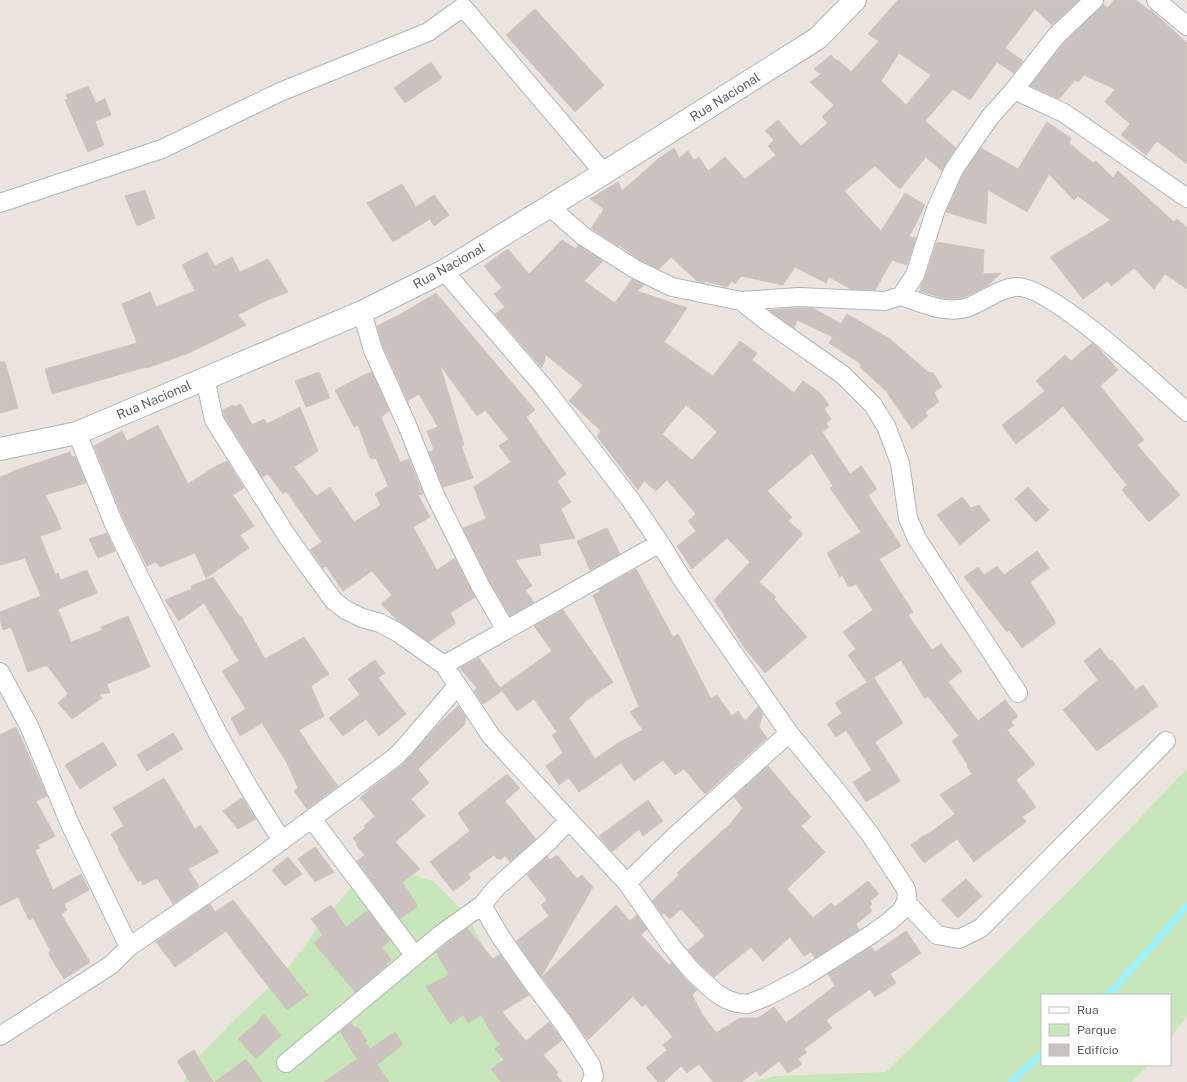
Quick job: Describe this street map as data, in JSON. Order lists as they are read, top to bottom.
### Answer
{
  "streets": {
    "street": ["Rua Nacional"]
  },
  "legend": ["Rua", "Parque", "Edifício"]
}
